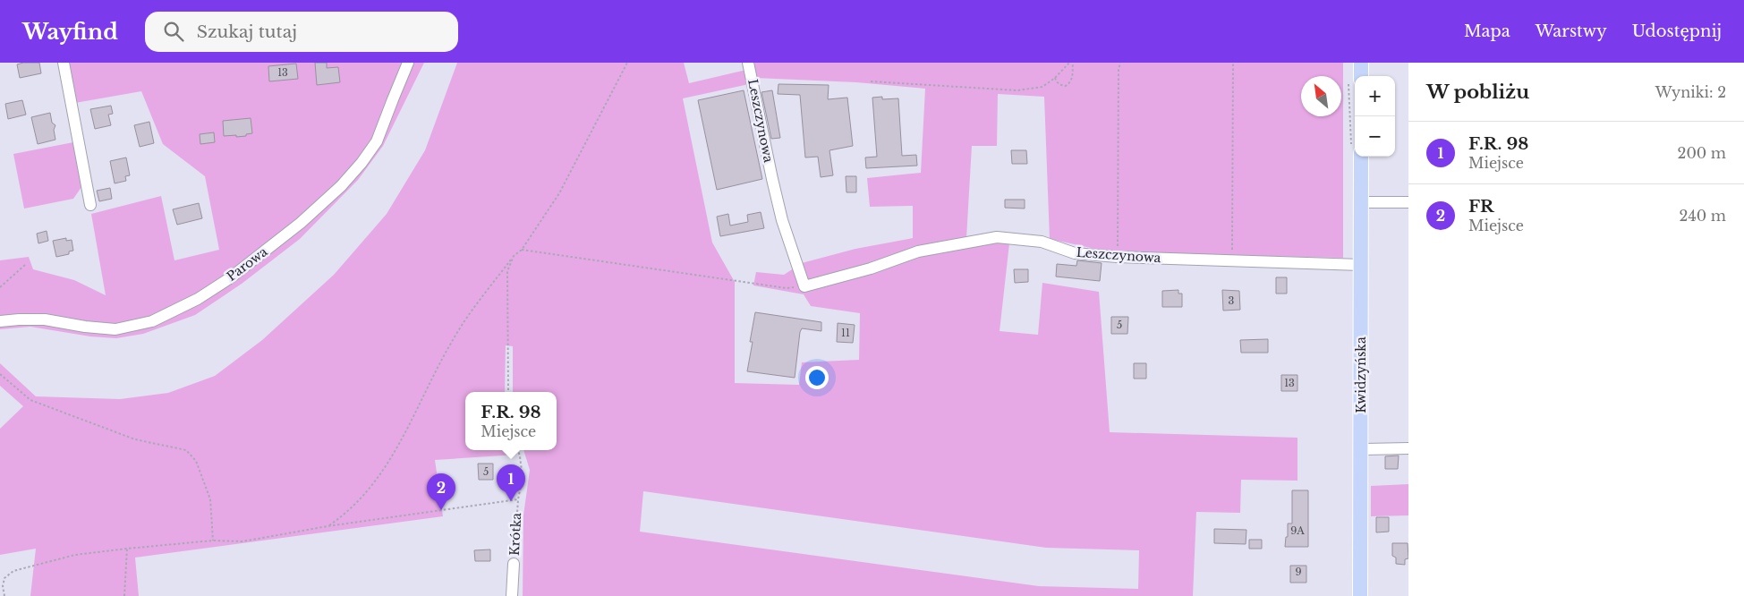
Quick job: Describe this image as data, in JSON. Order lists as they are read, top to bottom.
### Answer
{
  "streets": {
    "main road": ["Kwidzyńska"],
    "street": ["Leszczynowa", "Parowa", "Krótka"]
  },
  "crossings": [
    ["Leszczynowa", "Kwidzyńska"]
  ],
  "house_numbers": [
    "13",
    "3",
    "5",
    "11",
    "13",
    "5",
    "9A",
    "9"
  ],
  "north": "top left",
  "page": {
    "header": "Wayfind",
    "search": "Szukaj tutaj",
    "nav": ["Mapa", "Warstwy", "Udostępnij"],
    "heading": ["W pobliżu", "Wyniki: 2"],
    "map_buttons": ["+", "−"],
    "list": [
      {
        "mark": "1",
        "name": "F.R. 98",
        "note": "Miejsce",
        "value": "200 m"
      },
      {
        "mark": "2",
        "name": "FR",
        "note": "Miejsce",
        "value": "240 m"
      }
    ],
    "popup": ["F.R. 98", "Miejsce"],
    "pins": ["1", "2"]
  }
}
